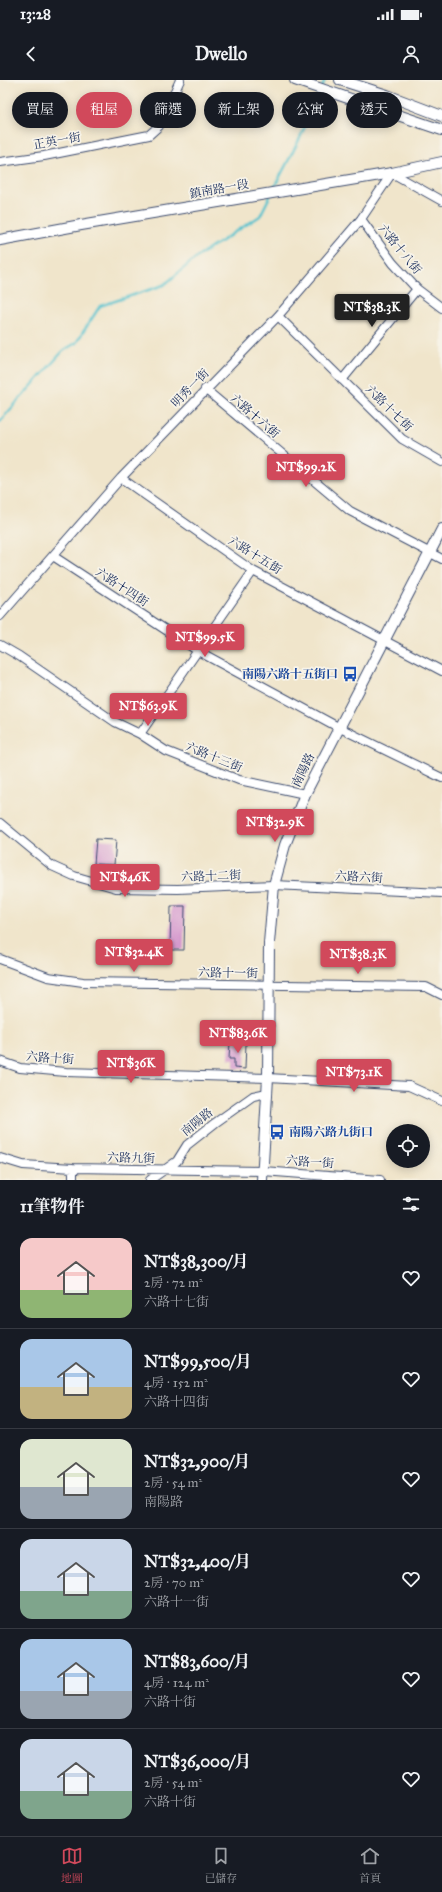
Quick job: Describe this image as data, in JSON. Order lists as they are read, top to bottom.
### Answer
{
  "streets": {
    "street": [
      "正英一街",
      "鎮南路一段",
      "六路十八街",
      "明秀一街",
      "六路十七街",
      "六路十六街",
      "六路十五街",
      "六路十四街",
      "六路十三街",
      "南陽路",
      "六路十二街",
      "六路六街",
      "六路十一街",
      "六路十街",
      "六路九街",
      "六路一街"
    ]
  },
  "crossings": [
    ["鎮南路一段", "明秀一街"],
    ["六路十八街", "明秀一街"],
    ["明秀一街", "六路十七街"],
    ["明秀一街", "六路十六街"],
    ["明秀一街", "六路十五街"],
    ["明秀一街", "六路十四街"],
    ["六路十六街", "南陽路"],
    ["六路十五街", "南陽路"],
    ["六路十四街", "南陽路"],
    ["六路十三街", "南陽路"],
    ["南陽路", "六路十二街"],
    ["南陽路", "六路六街"],
    ["南陽路", "六路十一街"],
    ["南陽路", "六路十街"],
    ["南陽路", "六路九街"],
    ["南陽路", "六路一街"],
    ["六路十二街", "六路六街"],
    ["六路九街", "六路一街"]
  ],
  "places": {
    "bus stop": ["南陽六路十五街口", "南陽六路九街口"]
  },
  "page": {
    "status": "13:28",
    "header": "Dwello",
    "chip": [
      "買屋",
      "租屋",
      "篩選",
      "新上架",
      "公寓",
      "透天"
    ],
    "price": [
      "NT$38.3K",
      "NT$99.2K",
      "NT$99.5K",
      "NT$63.9K",
      "NT$32.9K",
      "NT$46K",
      "NT$32.4K",
      "NT$38.3K",
      "NT$83.6K",
      "NT$36K",
      "NT$73.1K"
    ],
    "heading": "11筆物件",
    "list": [
      {
        "name": "NT$38,300/月",
        "note": "2房 · 72 m² · 六路十七街"
      },
      {
        "name": "NT$99,500/月",
        "note": "4房 · 152 m² · 六路十四街"
      },
      {
        "name": "NT$32,900/月",
        "note": "2房 · 54 m² · 南陽路"
      },
      {
        "name": "NT$32,400/月",
        "note": "2房 · 70 m² · 六路十一街"
      },
      {
        "name": "NT$83,600/月",
        "note": "4房 · 124 m² · 六路十街"
      },
      {
        "name": "NT$36,000/月",
        "note": "2房 · 54 m² · 六路十街"
      }
    ],
    "tabs": ["地圖", "已儲存", "首頁"]
  }
}
